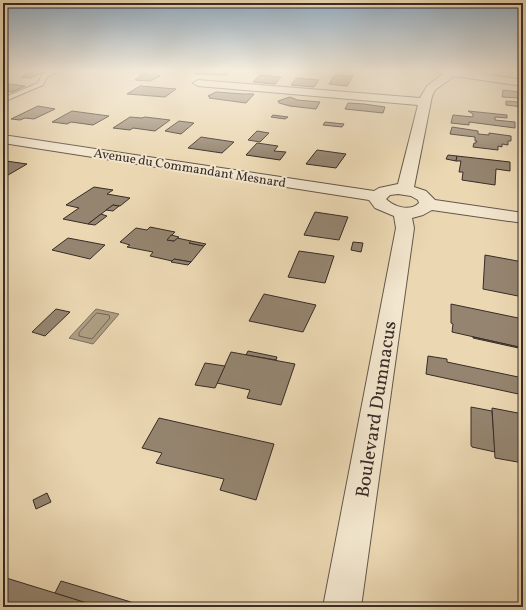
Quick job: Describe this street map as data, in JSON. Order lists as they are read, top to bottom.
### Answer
{
  "streets": {
    "street": ["Avenue du Commandant Mesnard", "Boulevard Dumnacus"]
  }
}
